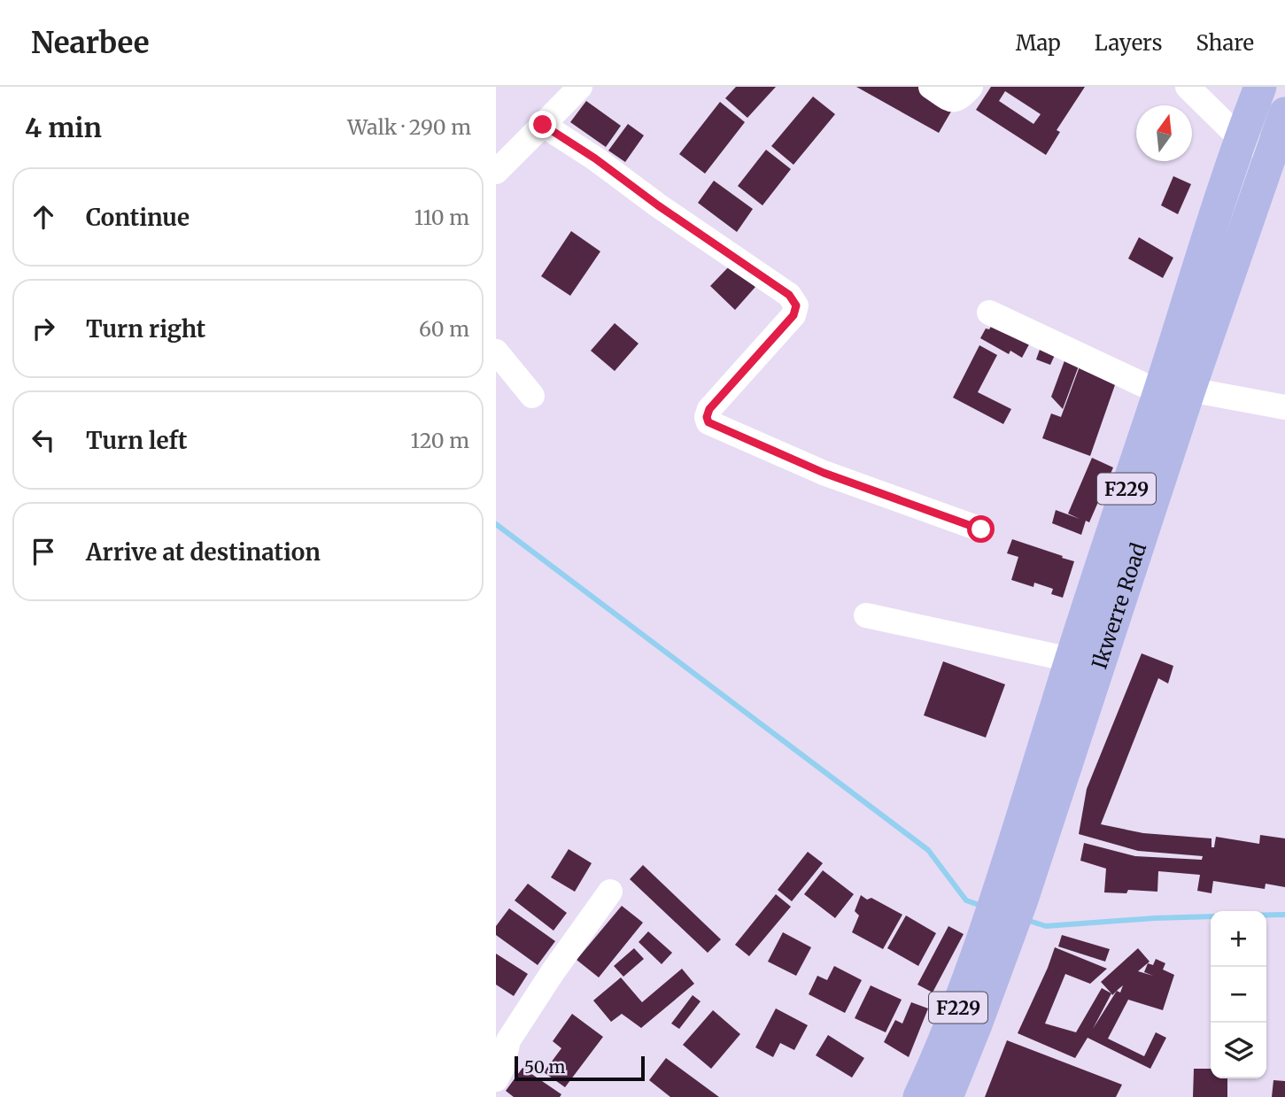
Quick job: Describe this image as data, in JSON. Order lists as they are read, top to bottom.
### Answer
{
  "streets": {
    "main road": ["F229", "Ikwerre Road"]
  },
  "crossings": [
    ["F229", "Ikwerre Road"]
  ],
  "scale_bar": "50 m",
  "north": "top",
  "page": {
    "header": "Nearbee",
    "nav": ["Map", "Layers", "Share"],
    "heading": ["4 min", "Walk · 290 m"],
    "list": [
      ["Continue", "110 m"],
      ["Turn right", "60 m"],
      ["Turn left", "120 m"],
      "Arrive at destination"
    ],
    "map_buttons": ["+", "−"],
    "scale": "50 m"
  }
}
